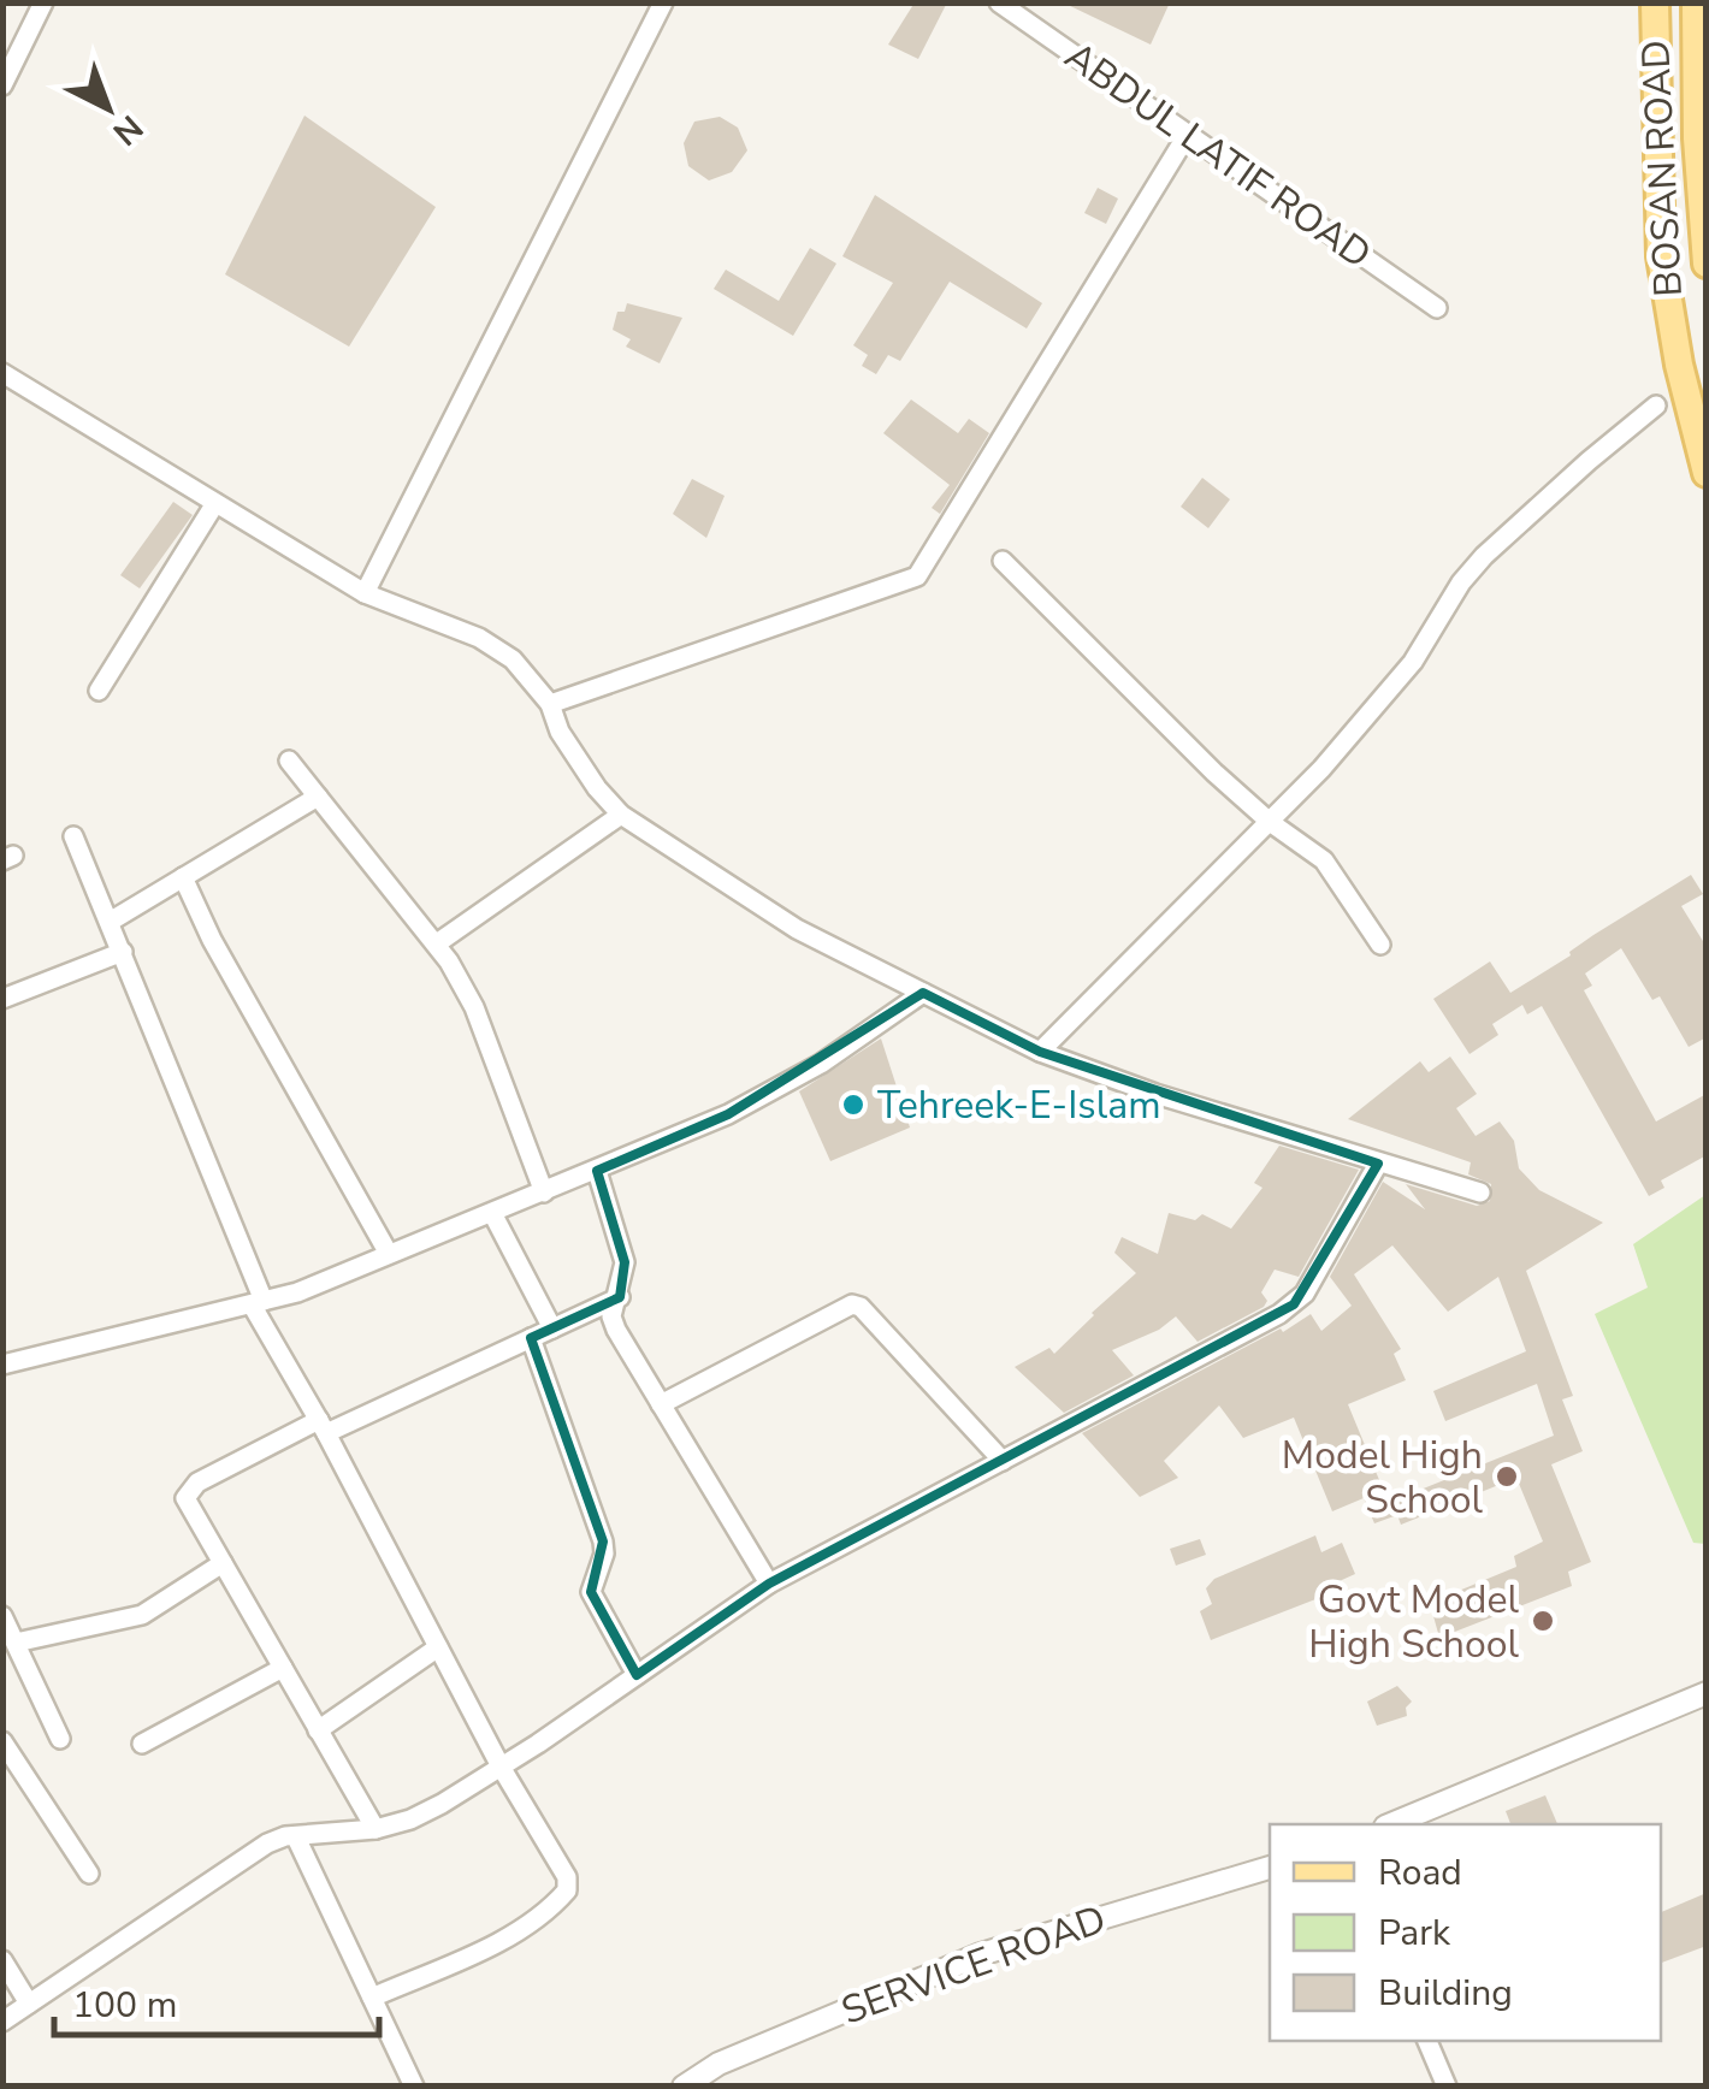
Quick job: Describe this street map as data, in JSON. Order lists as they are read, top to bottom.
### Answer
{
  "streets": {
    "main road": ["BOSAN ROAD"],
    "street": ["ABDUL LATIF ROAD", "SERVICE ROAD"]
  },
  "places": ["Tehreek-E-Islam", "Model High School", "Govt Model High School"],
  "legend": ["Road", "Park", "Building"],
  "scale_bar": "100 m",
  "north": "bottom right"
}
